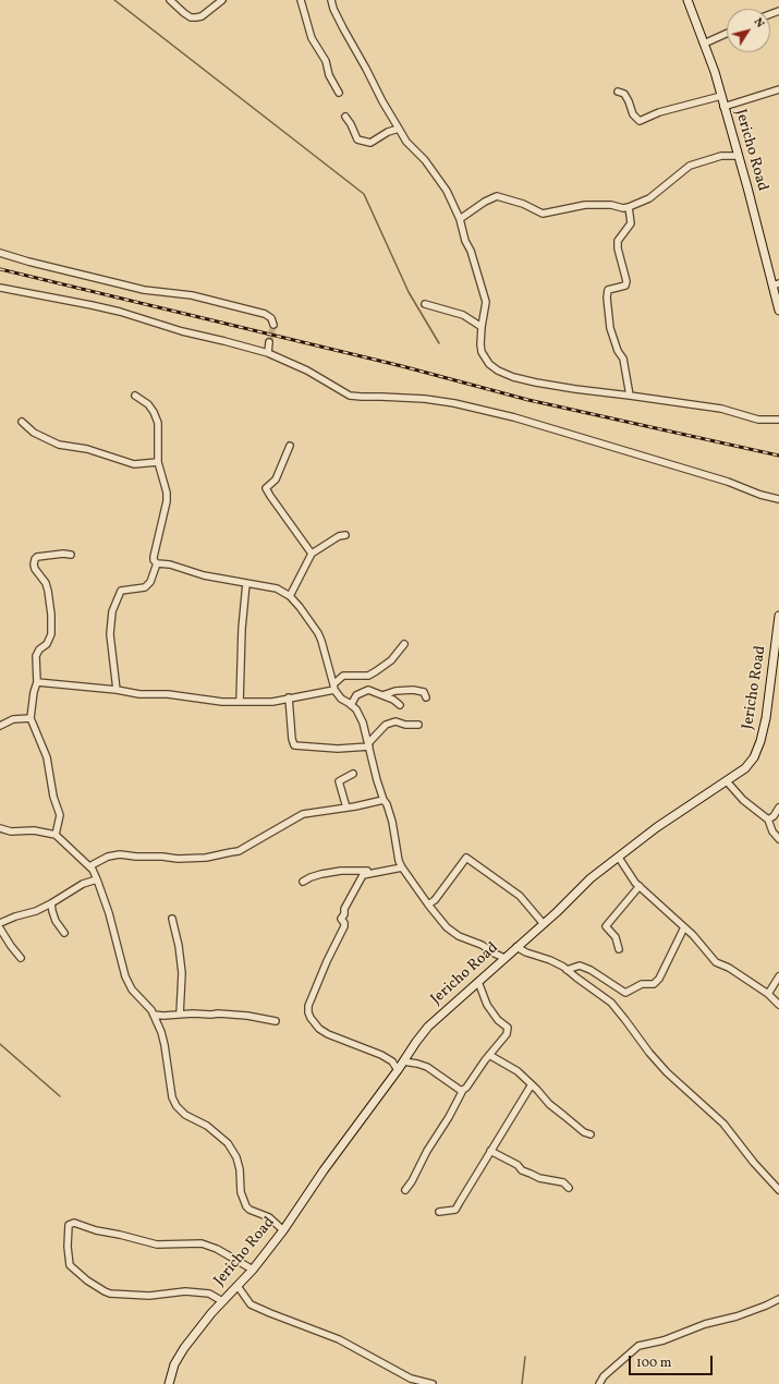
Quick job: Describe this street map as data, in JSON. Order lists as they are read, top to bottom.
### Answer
{
  "streets": {
    "street": ["Jericho Road"]
  },
  "scale_bar": "100 m",
  "north": "top right"
}
